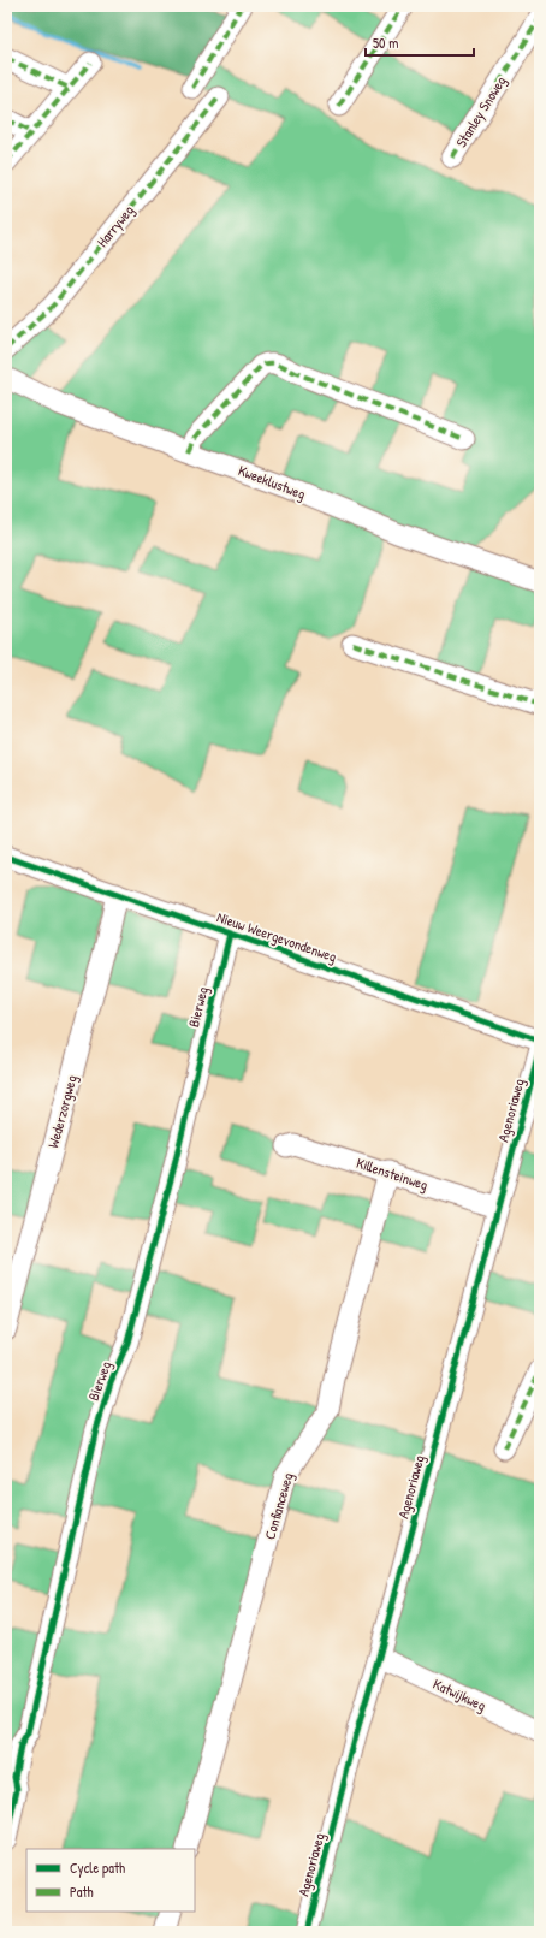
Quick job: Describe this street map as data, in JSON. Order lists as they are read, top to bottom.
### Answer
{
  "streets": {
    "street": [
      "Stanley Snoweg",
      "Harryweg",
      "Kweeklustweg",
      "Nieuw Weergevondenweg",
      "Bierweg",
      "Agenoriaweg",
      "Wederzorgweg",
      "Killensteinweg",
      "Confianceweg",
      "Katwijkweg"
    ]
  },
  "crossings": [
    ["Nieuw Weergevondenweg", "Bierweg"],
    ["Nieuw Weergevondenweg", "Wederzorgweg"],
    ["Agenoriaweg", "Killensteinweg"],
    ["Agenoriaweg", "Katwijkweg"],
    ["Killensteinweg", "Confianceweg"]
  ],
  "legend": ["Cycle path", "Path"],
  "scale_bar": "50 m"
}
